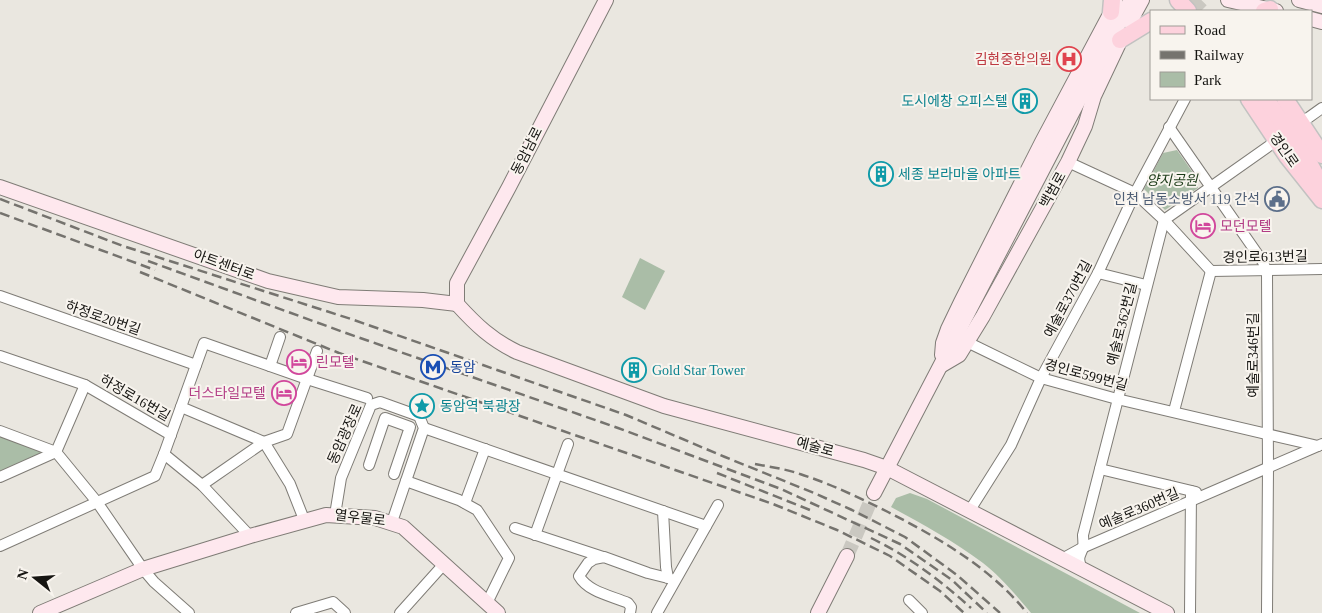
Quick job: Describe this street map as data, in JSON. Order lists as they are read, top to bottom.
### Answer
{
  "streets": {
    "main road": [
      "경인로",
      "동암남로",
      "백범로",
      "아트센터로",
      "예술로",
      "열우물로"
    ],
    "street": [
      "경인로613번길",
      "예술로370번길",
      "하정로20번길",
      "예술로362번길",
      "예술로346번길",
      "경인로599번길",
      "하정로16번길",
      "동암광장로",
      "예술로360번길"
    ]
  },
  "crossings": [
    ["동암남로", "아트센터로"],
    ["동암남로", "예술로"],
    ["백범로", "경인로613번길"],
    ["백범로", "경인로599번길"],
    ["백범로", "예술로"],
    ["경인로613번길", "예술로370번길"],
    ["경인로613번길", "예술로362번길"],
    ["경인로613번길", "예술로346번길"],
    ["아트센터로", "예술로"],
    ["예술로370번길", "예술로346번길"],
    ["예술로370번길", "경인로599번길"],
    ["예술로370번길", "예술로"],
    ["예술로362번길", "경인로599번길"],
    ["예술로362번길", "예술로"],
    ["예술로362번길", "예술로360번길"],
    ["예술로346번길", "경인로599번길"],
    ["예술로346번길", "예술로360번길"],
    ["경인로599번길", "예술로360번길"],
    ["동암광장로", "열우물로"],
    ["예술로", "예술로360번길"]
  ],
  "parks": ["양지공원"],
  "places": {
    "hospital": ["김현중한의원"],
    "building": ["도시에창 오피스텔", "세종 보라마을 아파트", "Gold Star Tower"],
    "public building": ["인천 남동소방서 119 간석"],
    "hotel": ["모던모텔", "린모텔", "더스타일모텔"],
    "metro station": ["동암"],
    "place": ["동암역 북광장"]
  },
  "legend": ["Road", "Railway", "Park"],
  "north": "left"
}
